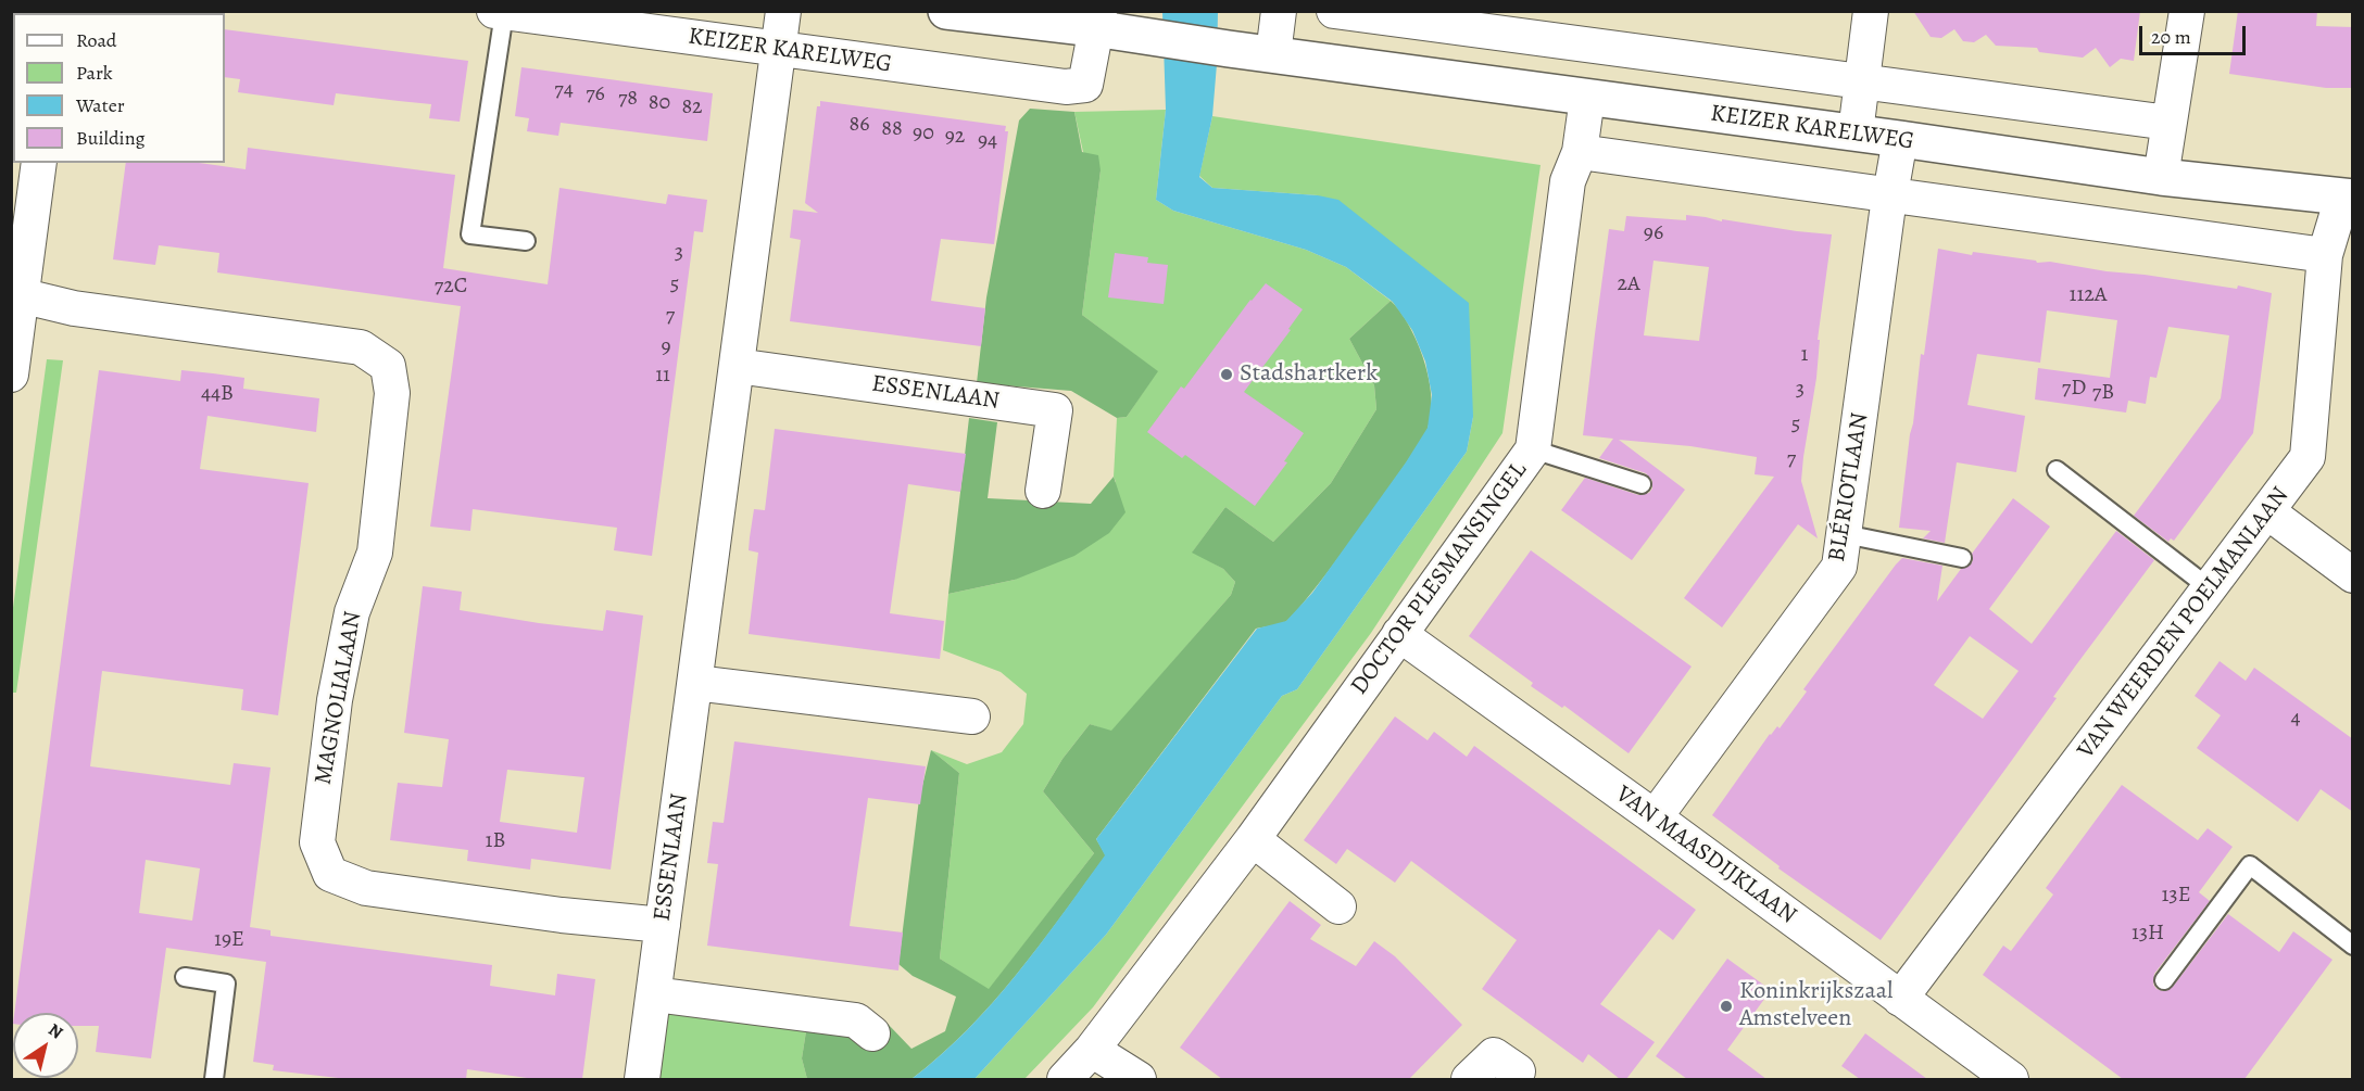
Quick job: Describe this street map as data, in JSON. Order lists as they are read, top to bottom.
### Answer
{
  "streets": {
    "main road": ["KEIZER KARELWEG"],
    "street": [
      "ESSENLAAN",
      "BLÉRIOTLAAN",
      "DOCTOR PLESMANSINGEL",
      "VAN WEERDEN POELMANLAAN",
      "MAGNOLIALAAN",
      "VAN MAASDIJKLAAN"
    ]
  },
  "crossings": [
    ["KEIZER KARELWEG", "ESSENLAAN"],
    ["KEIZER KARELWEG", "BLÉRIOTLAAN"],
    ["KEIZER KARELWEG", "DOCTOR PLESMANSINGEL"],
    ["KEIZER KARELWEG", "VAN WEERDEN POELMANLAAN"],
    ["ESSENLAAN", "MAGNOLIALAAN"],
    ["BLÉRIOTLAAN", "VAN MAASDIJKLAAN"],
    ["DOCTOR PLESMANSINGEL", "VAN MAASDIJKLAAN"],
    ["VAN WEERDEN POELMANLAAN", "VAN MAASDIJKLAAN"]
  ],
  "places": ["Stadshartkerk", "Koninkrijkszaal Amstelveen"],
  "house_numbers": [
    "74",
    "76",
    "78",
    "80",
    "82",
    "86",
    "88",
    "90",
    "92",
    "94",
    "96",
    "3",
    "5",
    "2A",
    "72C",
    "112A",
    "7",
    "9",
    "1",
    "11",
    "7D",
    "3",
    "7B",
    "44B",
    "5",
    "7",
    "4",
    "1B",
    "13E",
    "13H",
    "19E"
  ],
  "legend": [
    "Road",
    "Park",
    "Water",
    "Building"
  ],
  "scale_bar": "20 m",
  "north": "top right"
}
